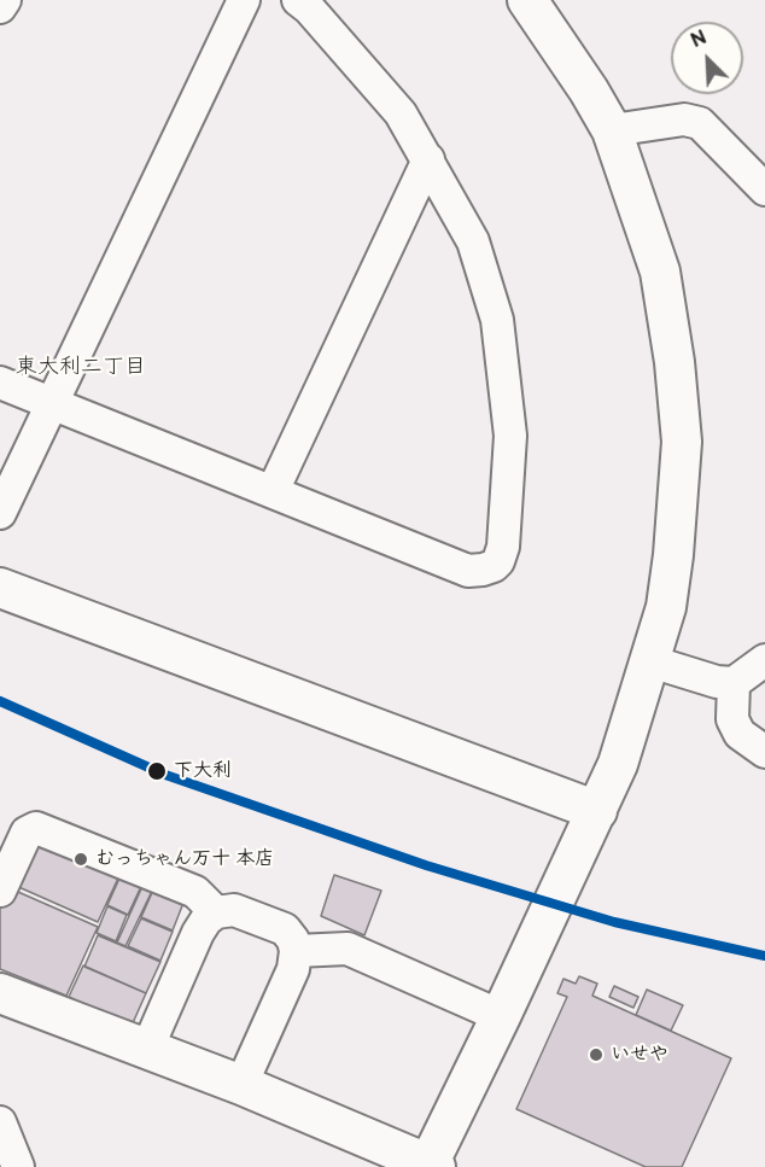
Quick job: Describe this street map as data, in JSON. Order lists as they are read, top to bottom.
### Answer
{
  "districts": ["東大利二丁目"],
  "places": ["下大利", "むっちゃん万十 本店", "いせや"],
  "north": "top left"
}
